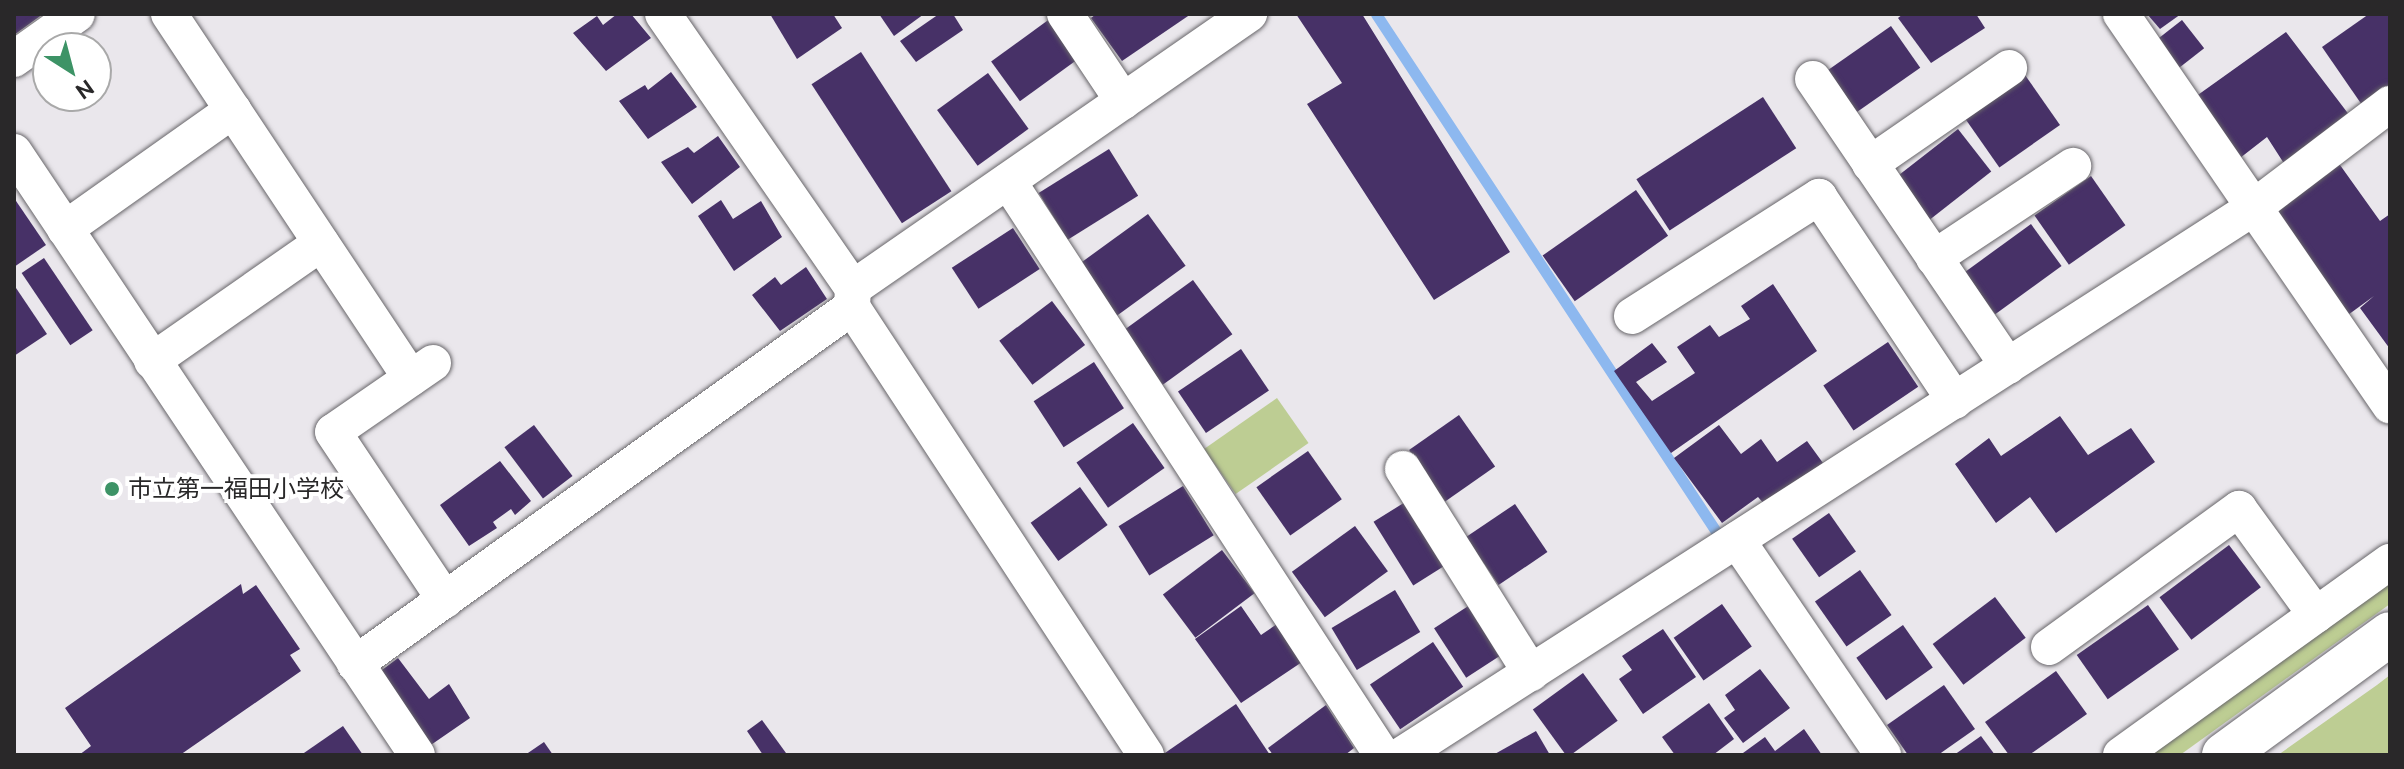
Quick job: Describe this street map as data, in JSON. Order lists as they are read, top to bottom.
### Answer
{
  "places": ["市立第一福田小学校"],
  "north": "bottom right"
}
